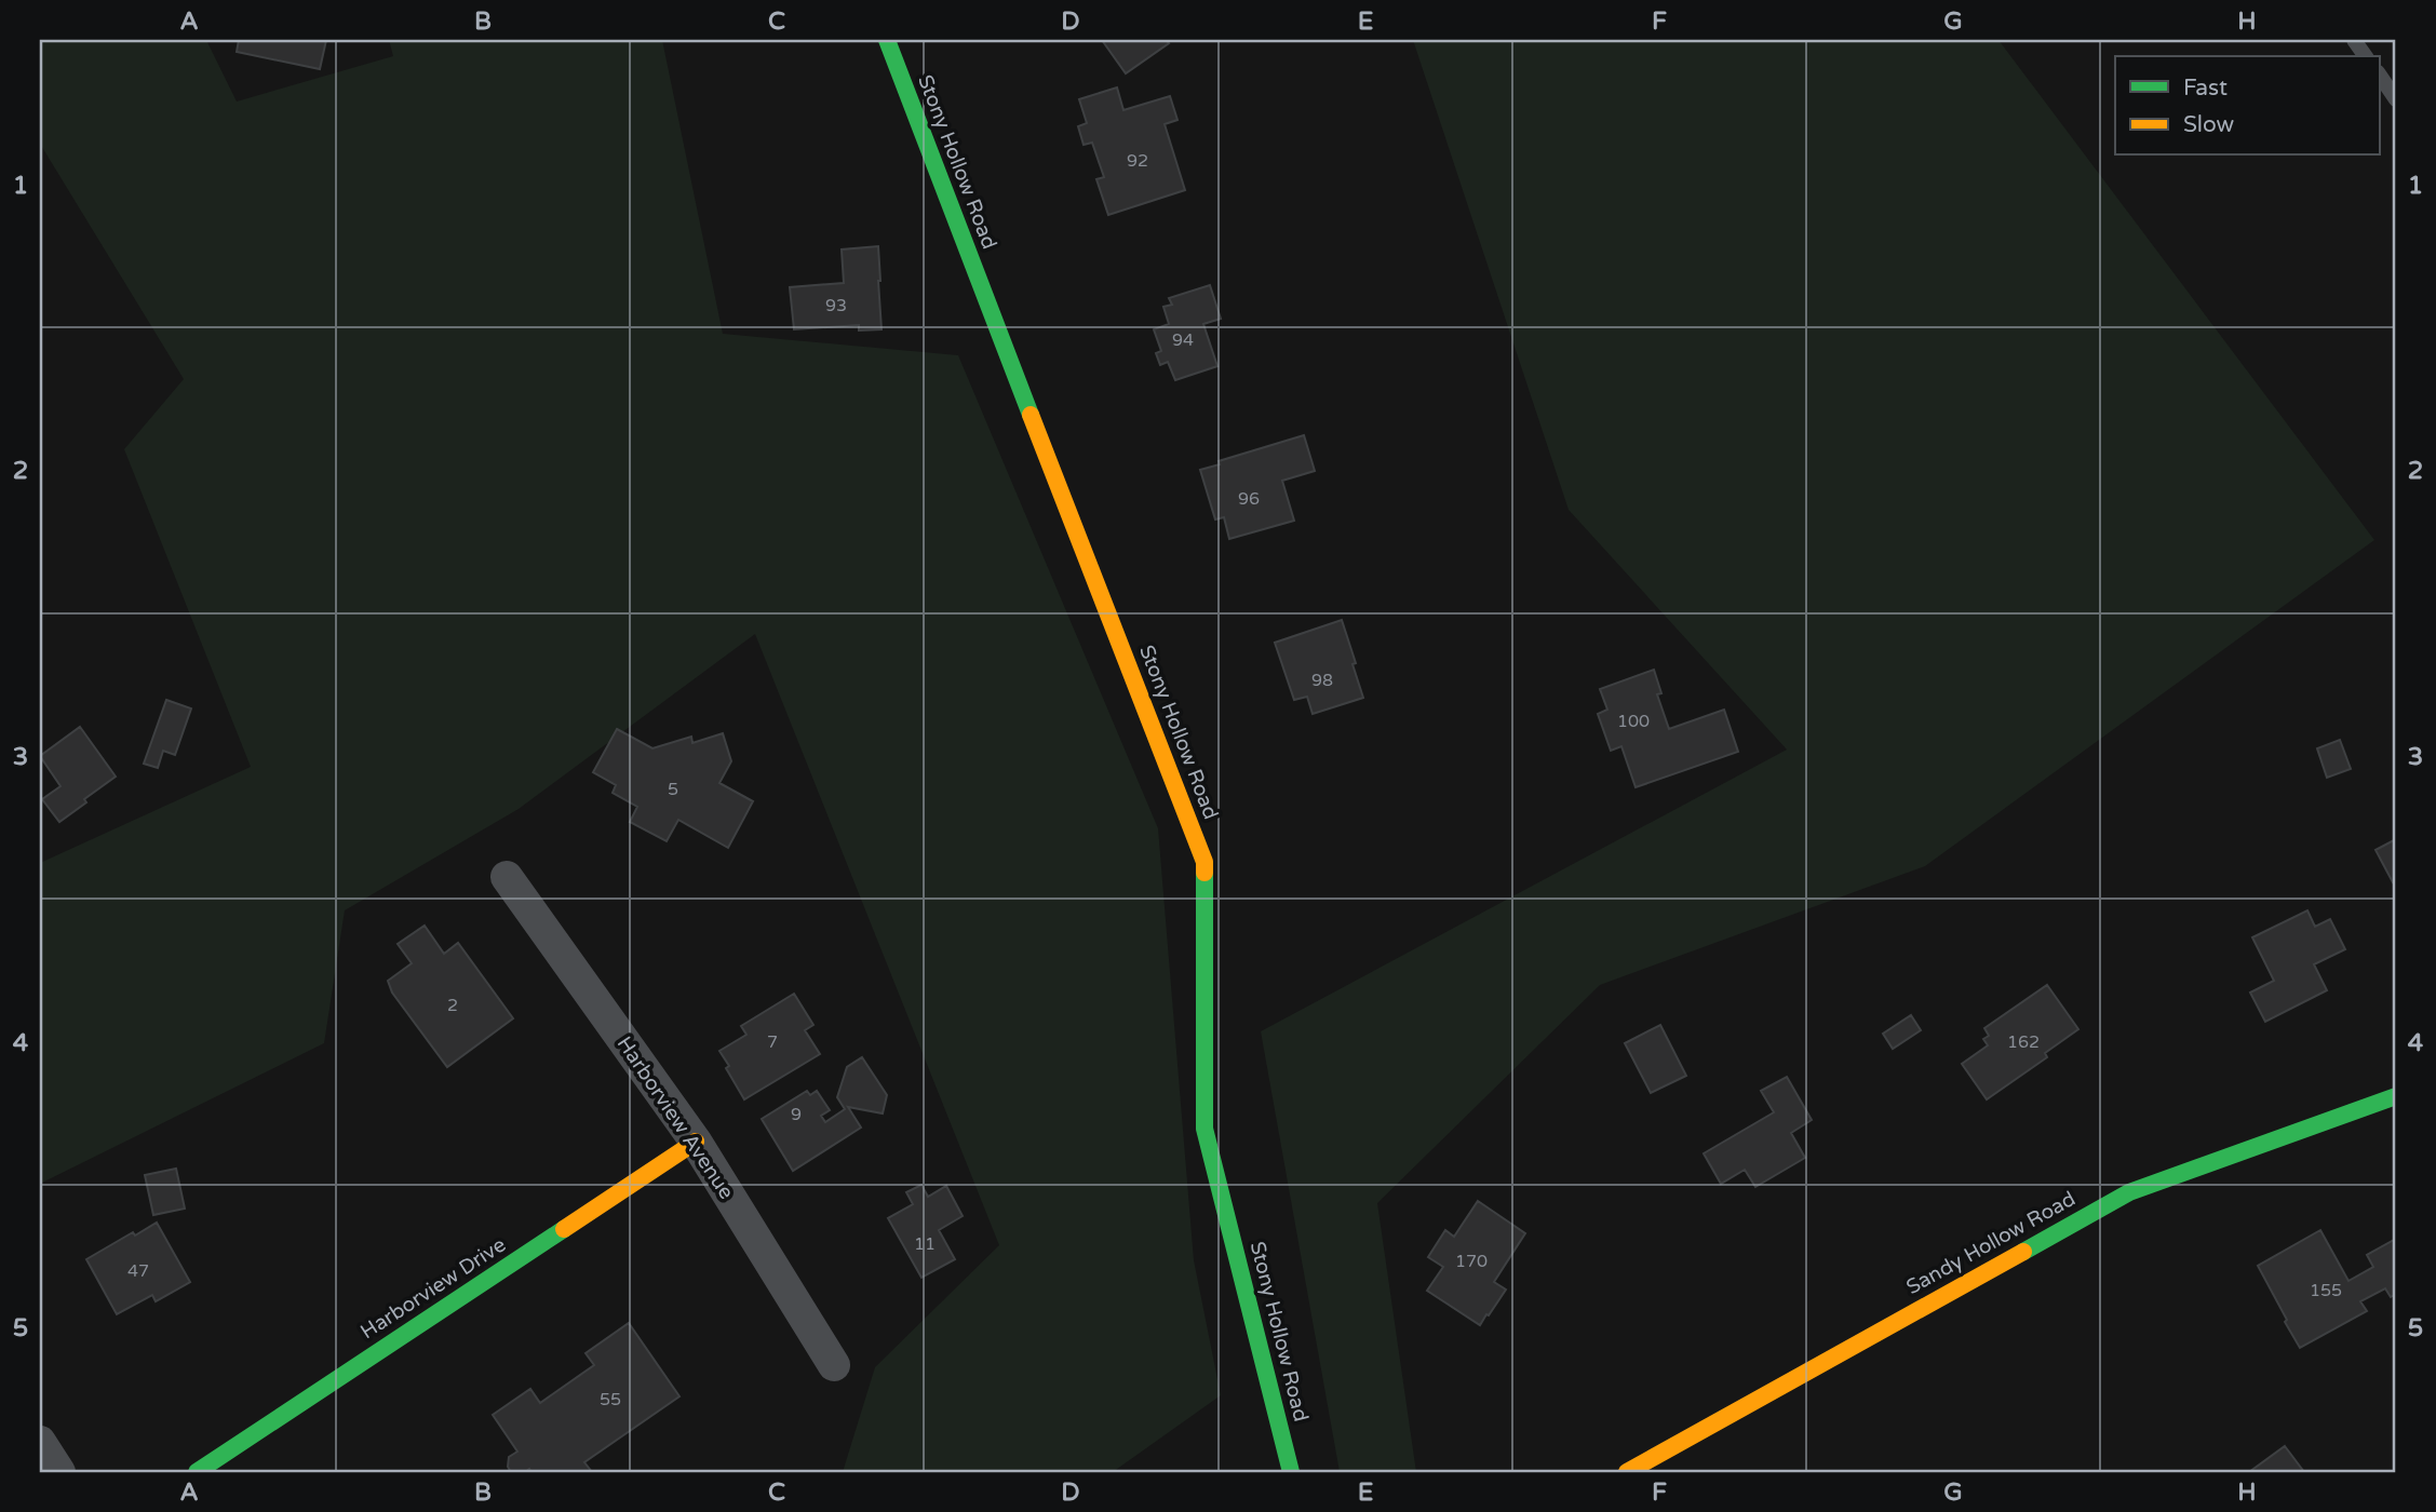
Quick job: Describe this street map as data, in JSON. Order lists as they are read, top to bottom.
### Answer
{
  "streets": {
    "street": [
      "Stony Hollow Road",
      "Harborview Avenue",
      "Sandy Hollow Road",
      "Harborview Drive"
    ]
  },
  "crossings": [
    ["Harborview Avenue", "Harborview Drive"]
  ],
  "house_numbers": [
    "92",
    "93",
    "94",
    "96",
    "98",
    "100",
    "5",
    "2",
    "7",
    "162",
    "9",
    "11",
    "170",
    "47",
    "155",
    "55"
  ],
  "legend": ["Fast", "Slow"],
  "grid": {
    "columns": [
      "A",
      "B",
      "C",
      "D",
      "E",
      "F",
      "G",
      "H"
    ],
    "rows": [
      "1",
      "2",
      "3",
      "4",
      "5"
    ]
  }
}
